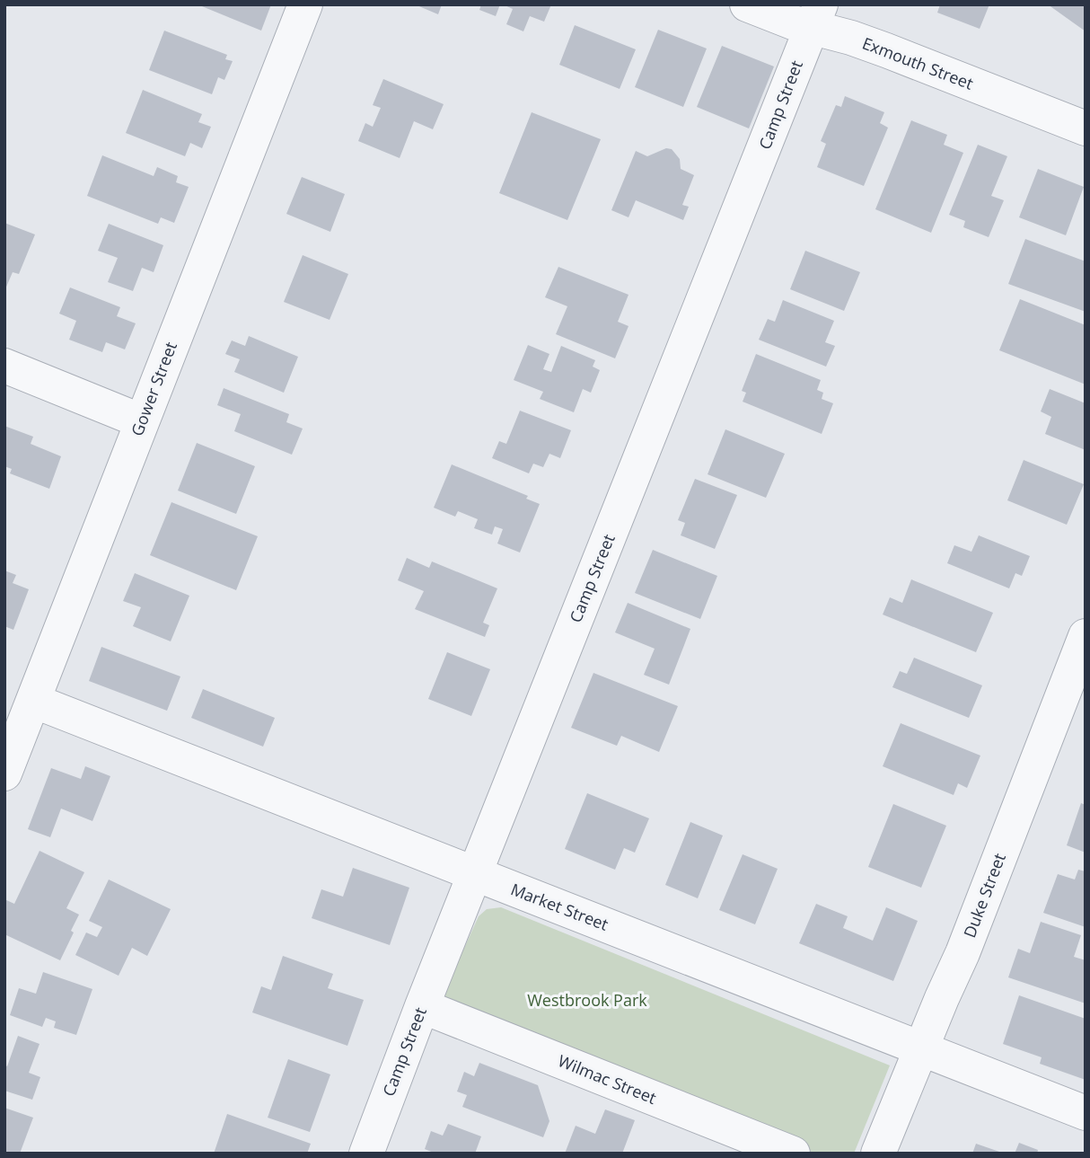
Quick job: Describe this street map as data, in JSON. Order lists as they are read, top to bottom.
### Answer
{
  "streets": {
    "street": [
      "Exmouth Street",
      "Camp Street",
      "Gower Street",
      "Duke Street",
      "Market Street",
      "Wilmac Street"
    ]
  },
  "crossings": [
    ["Exmouth Street", "Camp Street"],
    ["Camp Street", "Market Street"],
    ["Camp Street", "Wilmac Street"],
    ["Gower Street", "Market Street"],
    ["Duke Street", "Market Street"]
  ],
  "parks": ["Westbrook Park"]
}
